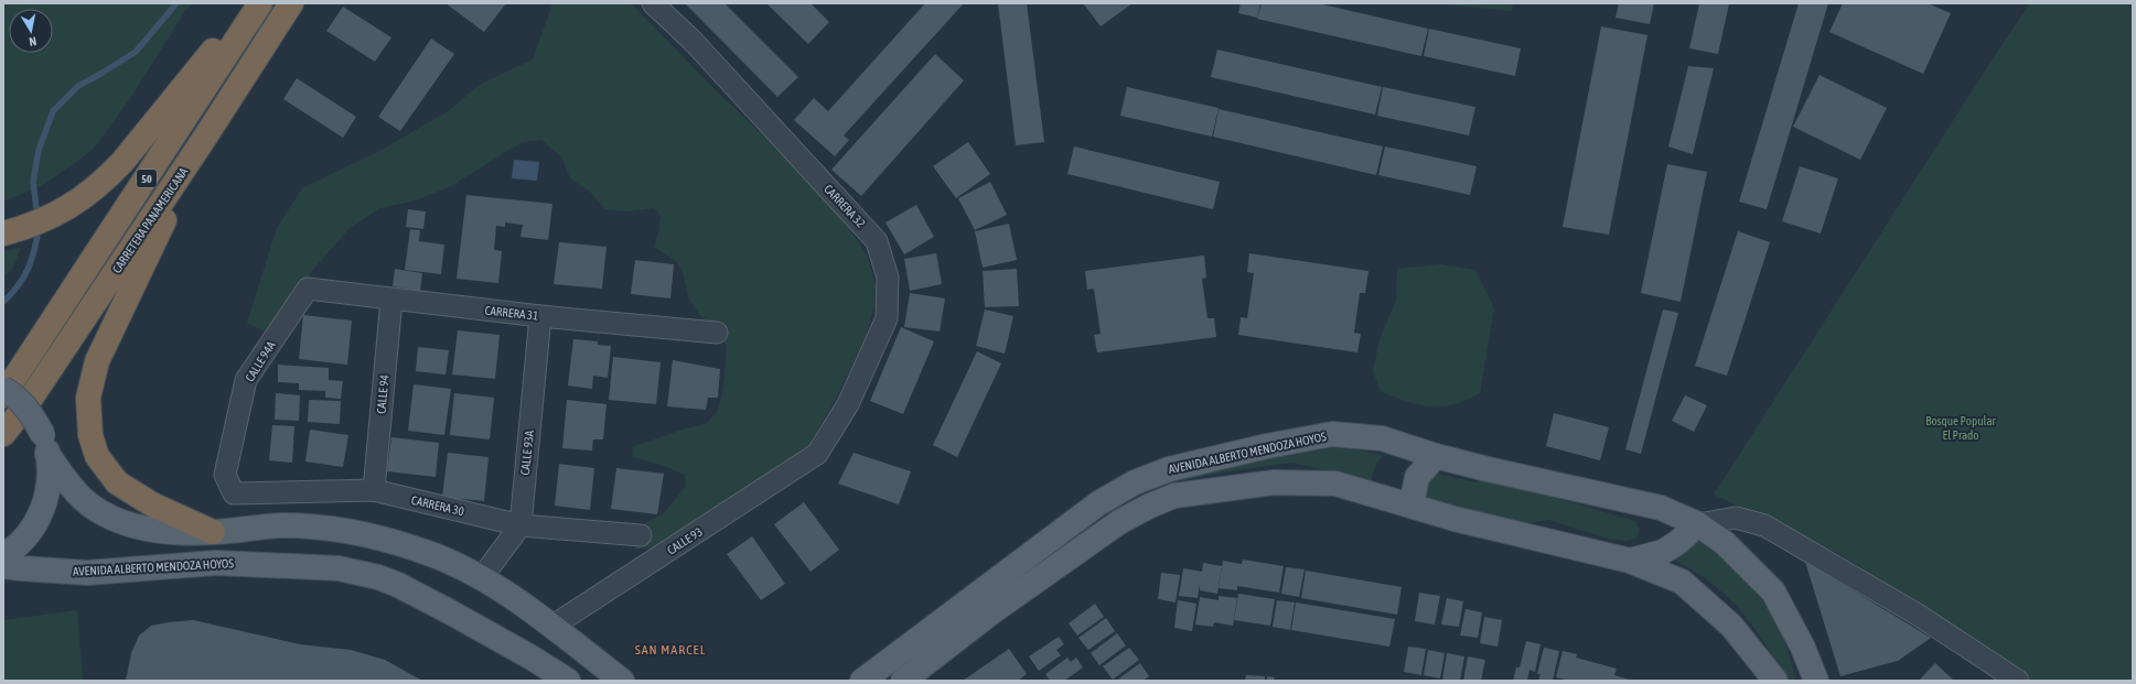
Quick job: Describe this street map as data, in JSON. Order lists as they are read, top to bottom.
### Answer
{
  "streets": {
    "highway": ["50", "CARRETERA PANAMERICANA"],
    "main road": ["AVENIDA ALBERTO MENDOZA HOYOS"],
    "street": [
      "CARRERA 32",
      "CARRERA 31",
      "CALLE 94A",
      "CALLE 94",
      "CALLE 93A",
      "CARRERA 30",
      "CALLE 93"
    ]
  },
  "crossings": [
    ["CARRERA 32", "CALLE 93"],
    ["CARRERA 31", "CALLE 94A"],
    ["CARRERA 31", "CALLE 94"],
    ["CARRERA 31", "CALLE 93A"],
    ["CALLE 94A", "CARRERA 30"],
    ["CALLE 94", "CARRERA 30"],
    ["CALLE 93A", "CARRERA 30"]
  ],
  "districts": ["SAN MARCEL"],
  "parks": ["Bosque Popular El Prado"],
  "north": "bottom"
}
